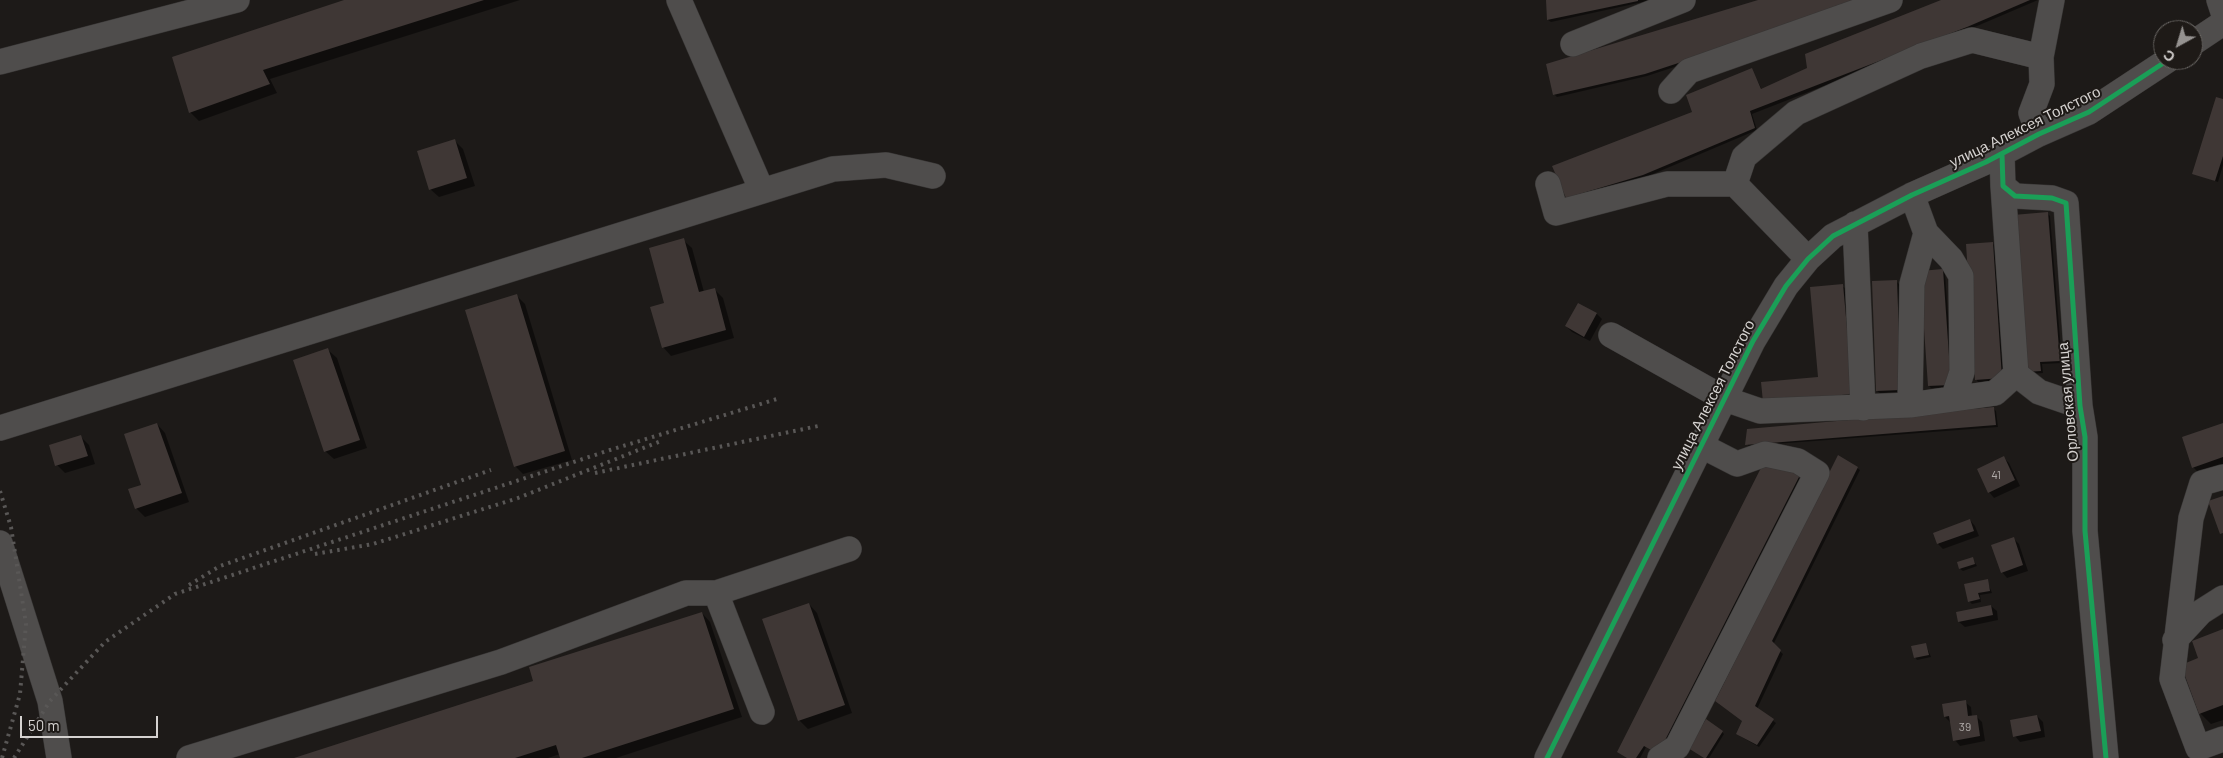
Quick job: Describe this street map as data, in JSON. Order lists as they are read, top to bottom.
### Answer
{
  "streets": {
    "street": ["улица Алексея Толстого", "Орловская улица"]
  },
  "house_numbers": ["41", "39"],
  "scale_bar": "50 m",
  "north": "bottom left"
}
